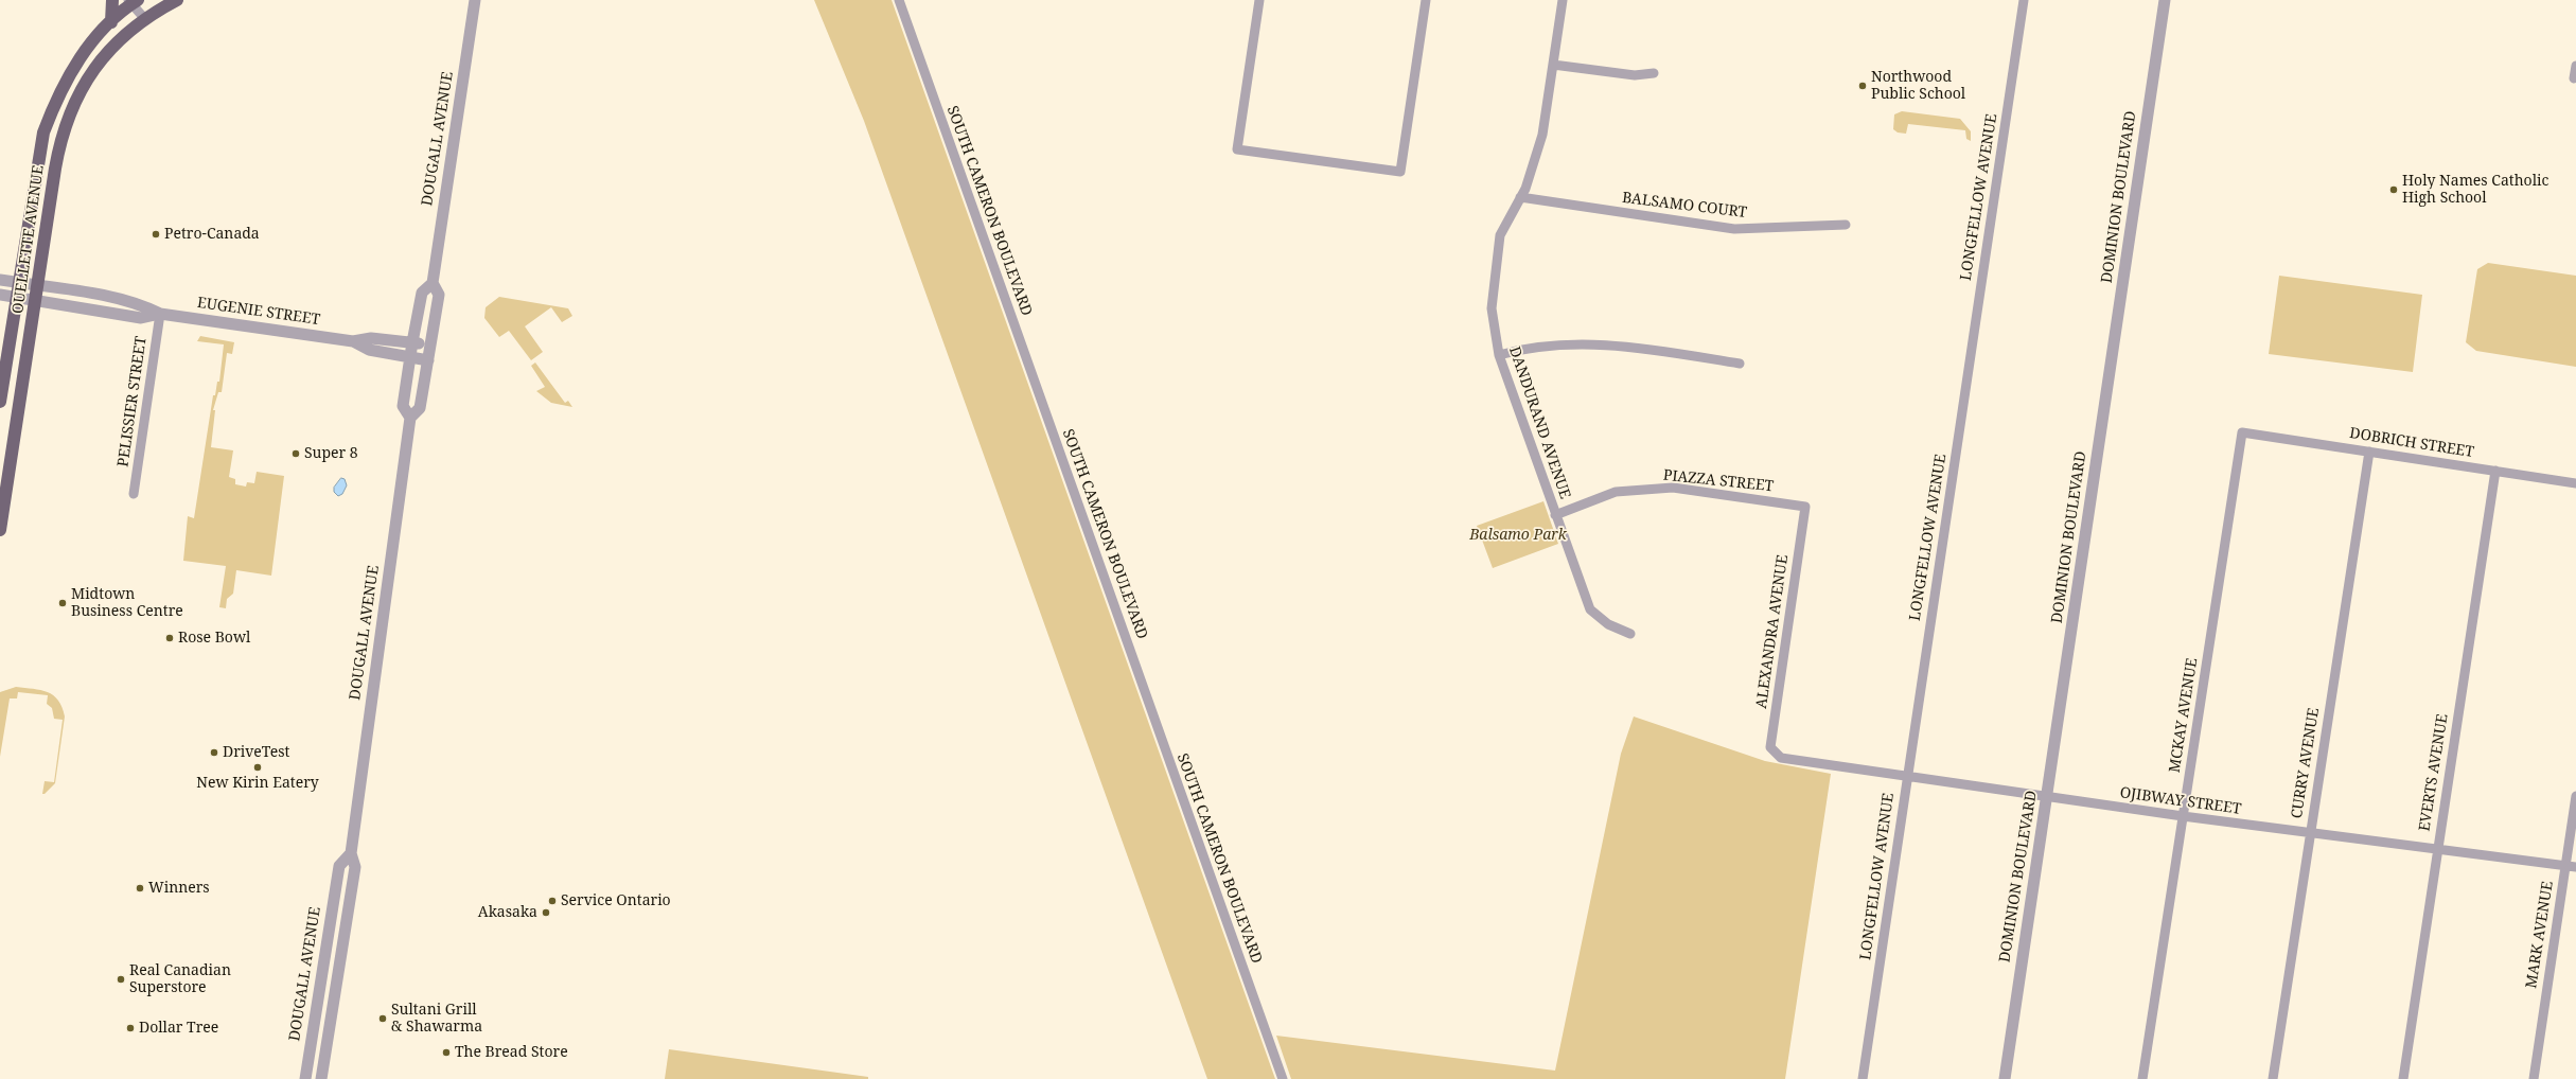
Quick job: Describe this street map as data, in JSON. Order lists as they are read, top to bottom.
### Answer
{
  "streets": {
    "main road": ["OUELLETTE AVENUE"],
    "street": [
      "DOUGALL AVENUE",
      "LONGFELLOW AVENUE",
      "DOMINION BOULEVARD",
      "BALSAMO COURT",
      "SOUTH CAMERON BOULEVARD",
      "EUGENIE STREET",
      "PELISSIER STREET",
      "DANDURAND AVENUE",
      "DOBRICH STREET",
      "PIAZZA STREET",
      "ALEXANDRA AVENUE",
      "MCKAY AVENUE",
      "CURRY AVENUE",
      "EVERTS AVENUE",
      "OJIBWAY STREET",
      "MARK AVENUE"
    ]
  },
  "crossings": [
    ["DOUGALL AVENUE", "EUGENIE STREET"],
    ["LONGFELLOW AVENUE", "OJIBWAY STREET"],
    ["DOMINION BOULEVARD", "OJIBWAY STREET"],
    ["BALSAMO COURT", "DANDURAND AVENUE"],
    ["OUELLETTE AVENUE", "EUGENIE STREET"],
    ["EUGENIE STREET", "PELISSIER STREET"],
    ["DANDURAND AVENUE", "PIAZZA STREET"],
    ["DOBRICH STREET", "MCKAY AVENUE"],
    ["DOBRICH STREET", "CURRY AVENUE"],
    ["DOBRICH STREET", "EVERTS AVENUE"],
    ["PIAZZA STREET", "ALEXANDRA AVENUE"],
    ["ALEXANDRA AVENUE", "OJIBWAY STREET"],
    ["MCKAY AVENUE", "OJIBWAY STREET"],
    ["CURRY AVENUE", "OJIBWAY STREET"],
    ["EVERTS AVENUE", "OJIBWAY STREET"],
    ["OJIBWAY STREET", "MARK AVENUE"]
  ],
  "parks": ["Balsamo Park"],
  "places": [
    "Northwood Public School",
    "Holy Names Catholic High School",
    "Petro-Canada",
    "Super 8",
    "Midtown Business Centre",
    "Rose Bowl",
    "DriveTest",
    "New Kirin Eatery",
    "Winners",
    "Service Ontario",
    "Akasaka",
    "Real Canadian Superstore",
    "Sultani Grill & Shawarma",
    "Dollar Tree",
    "The Bread Store"
  ]
}
